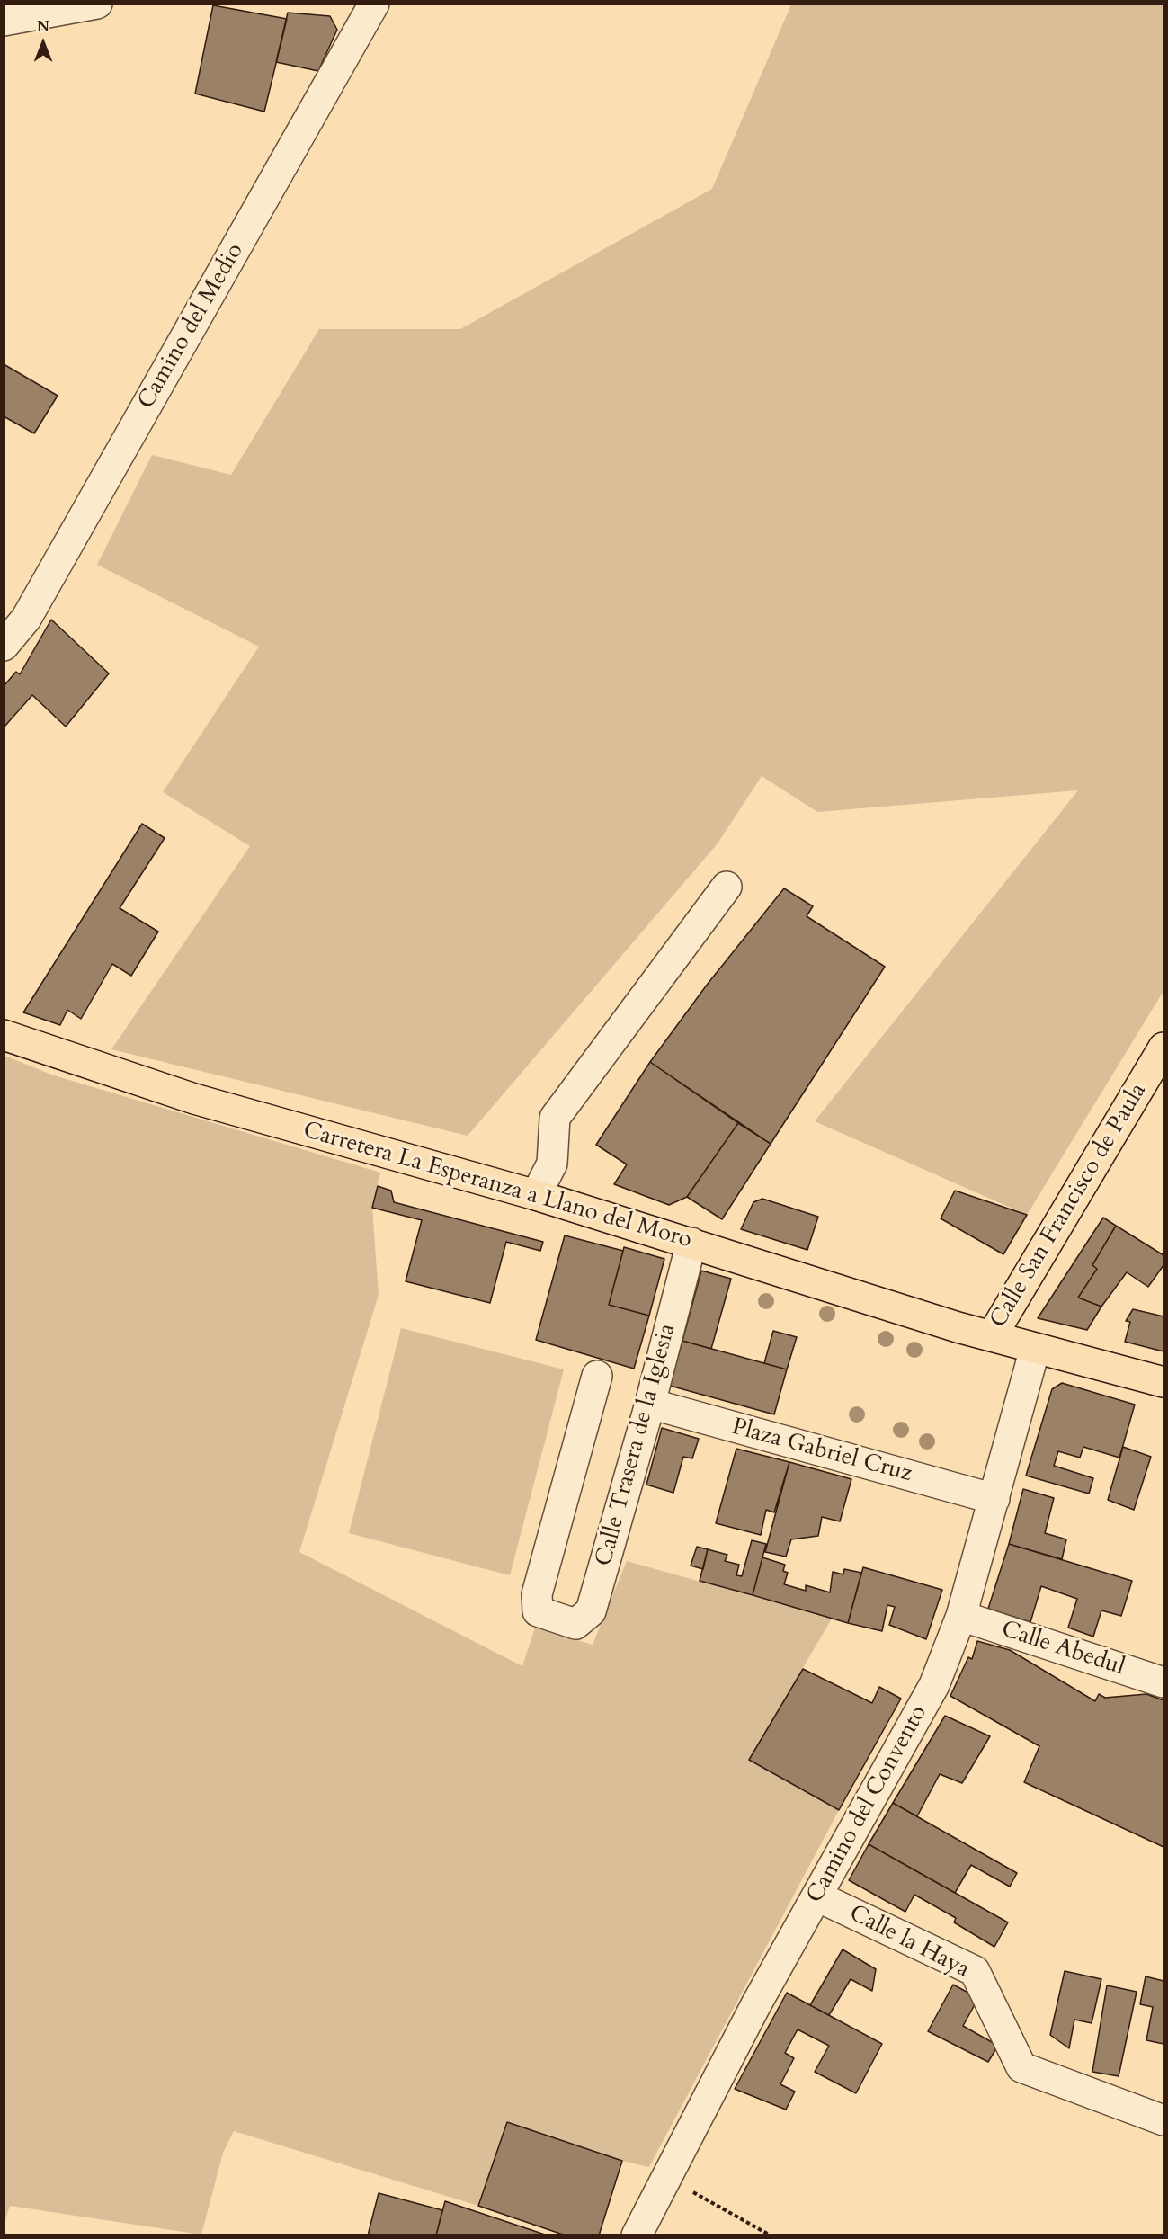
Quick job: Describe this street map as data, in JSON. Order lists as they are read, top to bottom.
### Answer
{
  "streets": {
    "main road": ["Carretera La Esperanza a Llano del Moro", "Calle San Francisco de Paula"],
    "street": [
      "Camino del Medio",
      "Calle Trasera de la Iglesia",
      "Plaza Gabriel Cruz",
      "Calle Abedul",
      "Camino del Convento",
      "Calle la Haya"
    ]
  },
  "crossings": [
    ["Carretera La Esperanza a Llano del Moro", "Calle San Francisco de Paula"],
    ["Carretera La Esperanza a Llano del Moro", "Calle Trasera de la Iglesia"],
    ["Carretera La Esperanza a Llano del Moro", "Camino del Convento"],
    ["Calle Trasera de la Iglesia", "Plaza Gabriel Cruz"],
    ["Plaza Gabriel Cruz", "Camino del Convento"],
    ["Calle Abedul", "Camino del Convento"],
    ["Camino del Convento", "Calle la Haya"]
  ],
  "north": "top"
}
